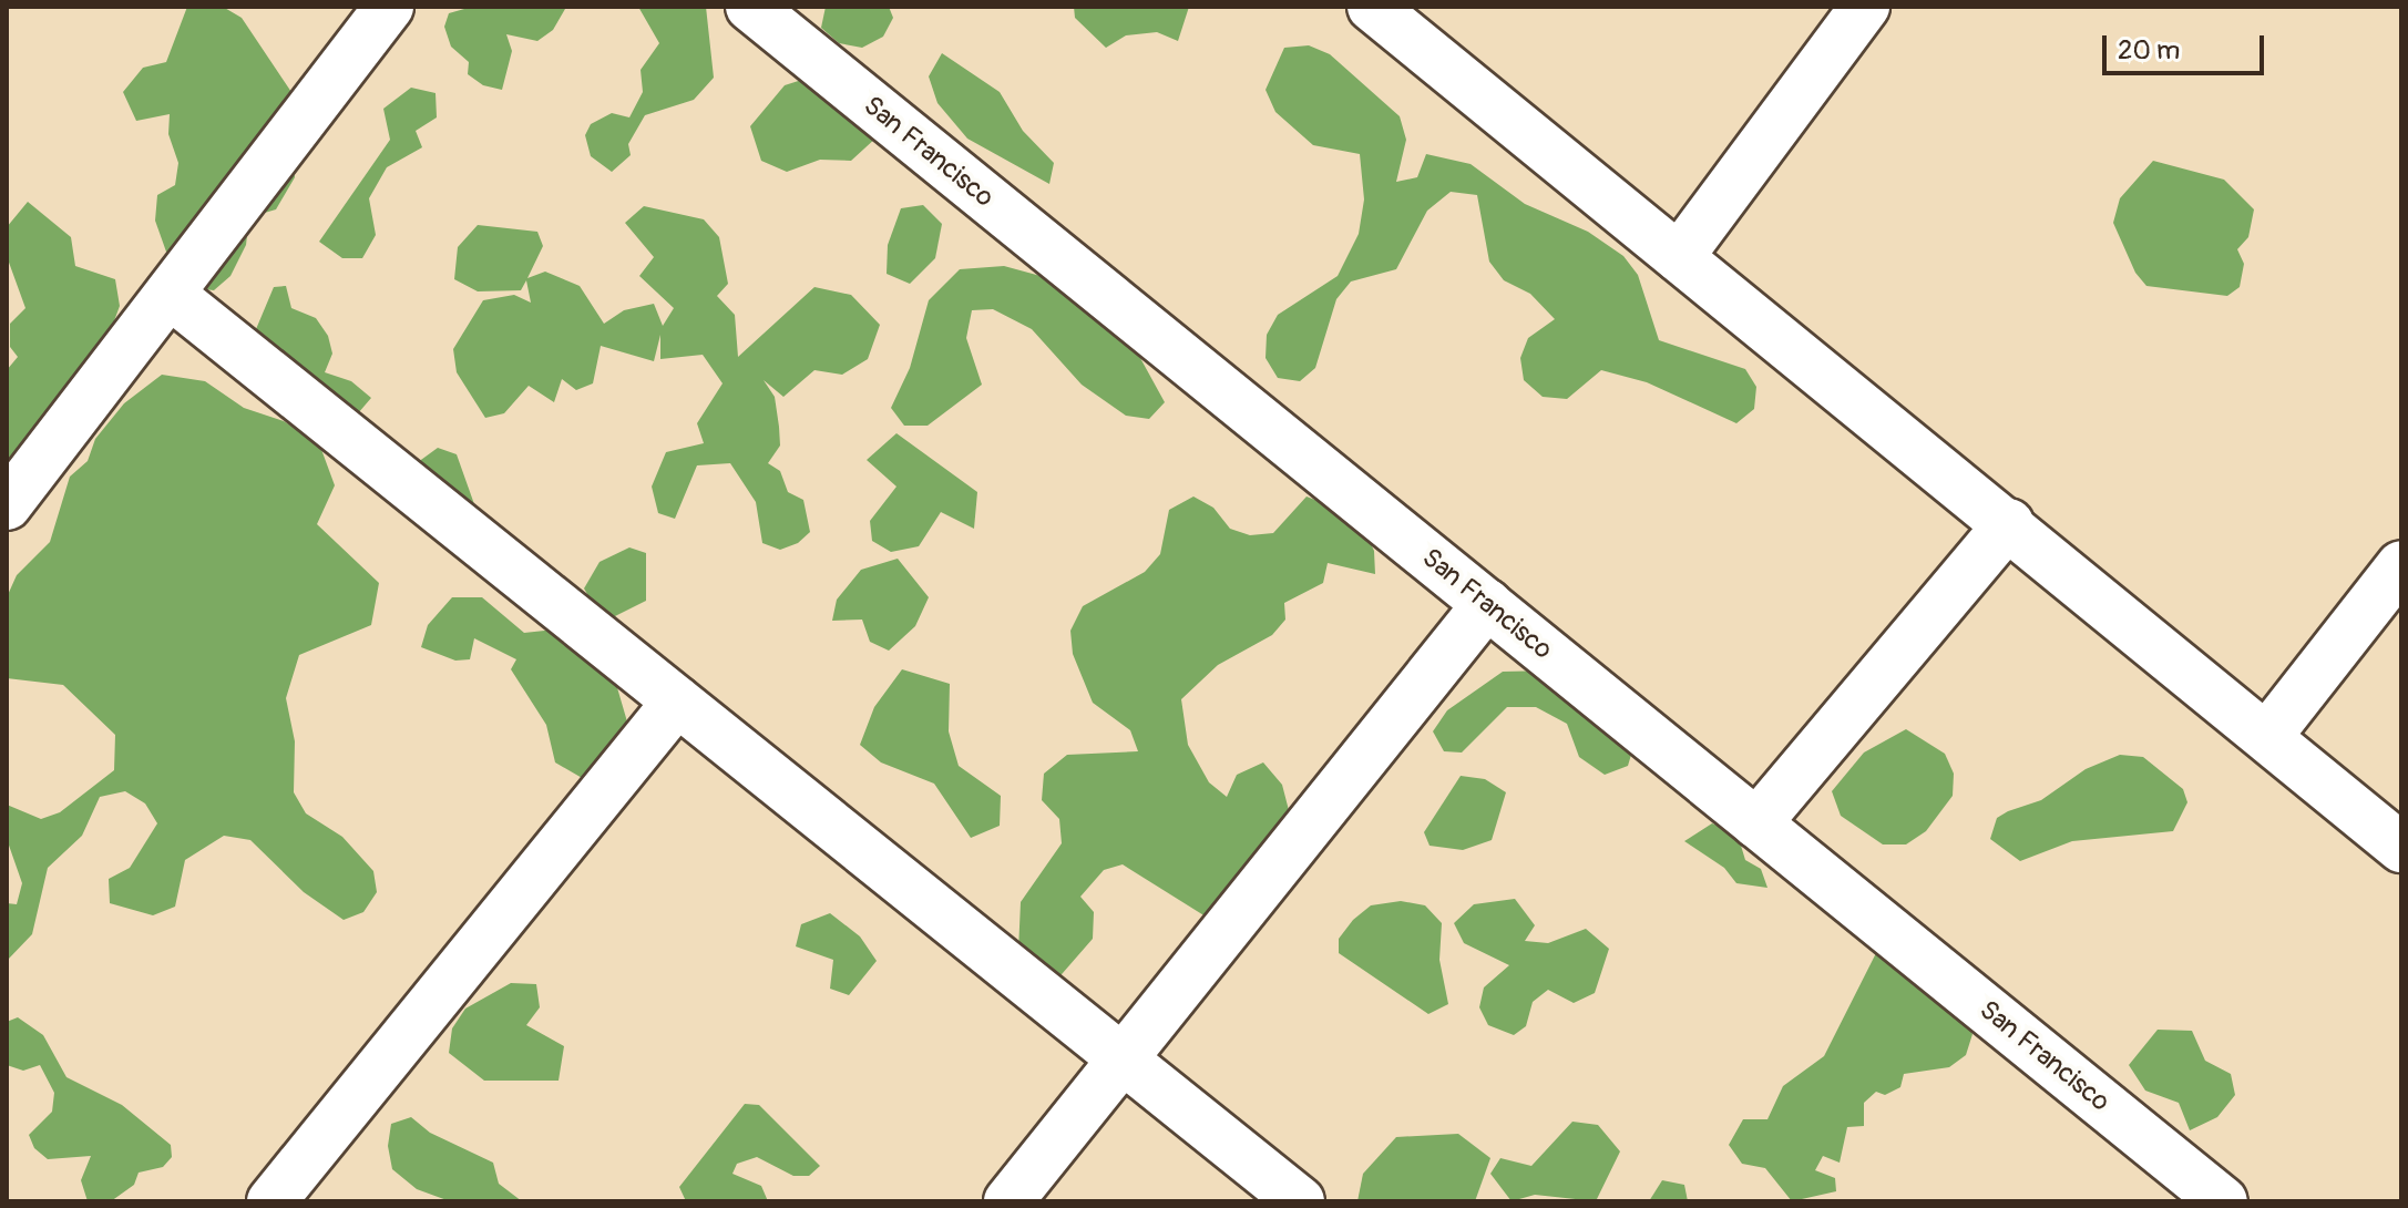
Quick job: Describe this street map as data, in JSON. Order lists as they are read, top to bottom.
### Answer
{
  "streets": {
    "street": ["San Francisco"]
  },
  "scale_bar": "20 m"
}
